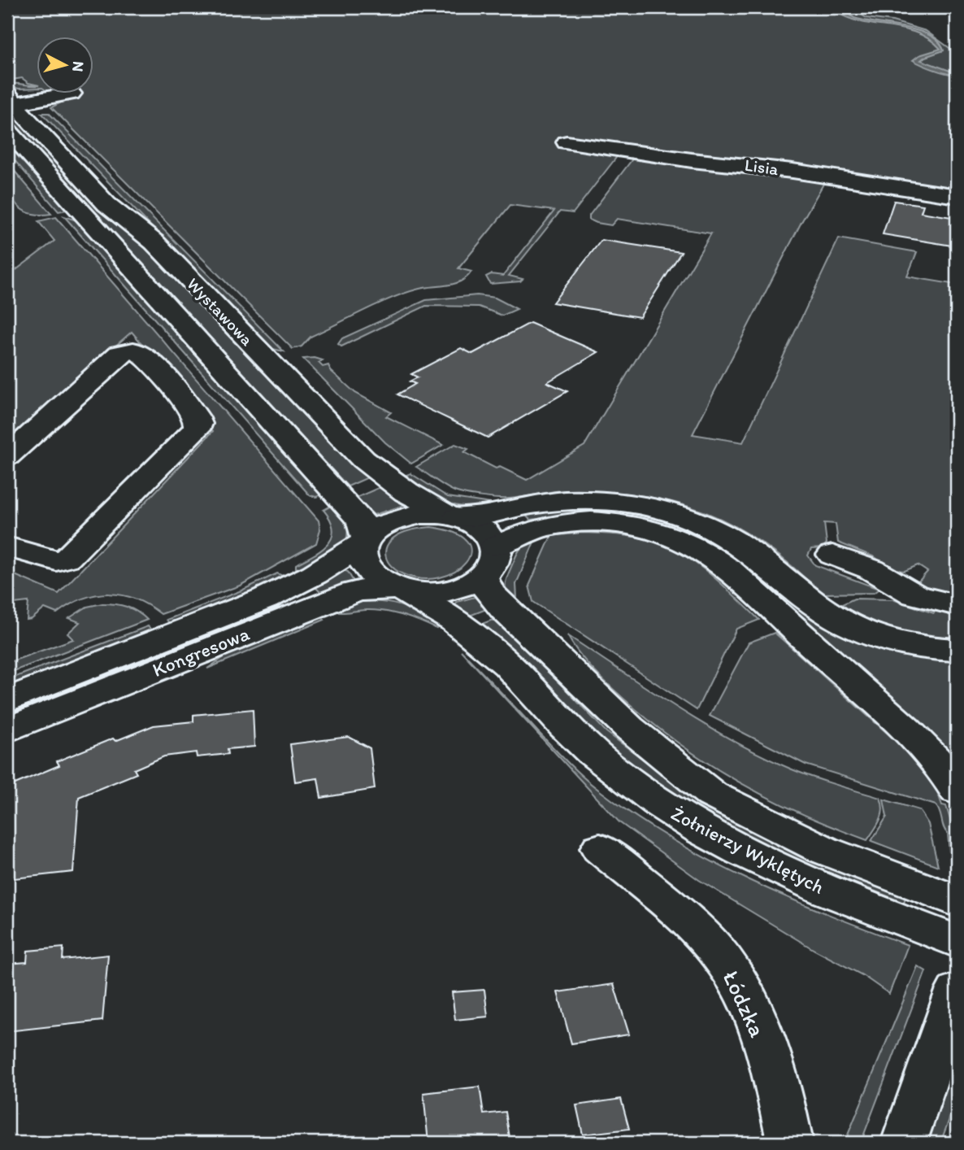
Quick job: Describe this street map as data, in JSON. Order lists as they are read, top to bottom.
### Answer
{
  "streets": {
    "street": [
      "Lisia",
      "Wystawowa",
      "Kongresowa",
      "Żołnierzy Wyklętych",
      "Łódzka"
    ]
  },
  "crossings": [
    ["Wystawowa", "Kongresowa"],
    ["Wystawowa", "Żołnierzy Wyklętych"],
    ["Kongresowa", "Żołnierzy Wyklętych"]
  ],
  "north": "right"
}
